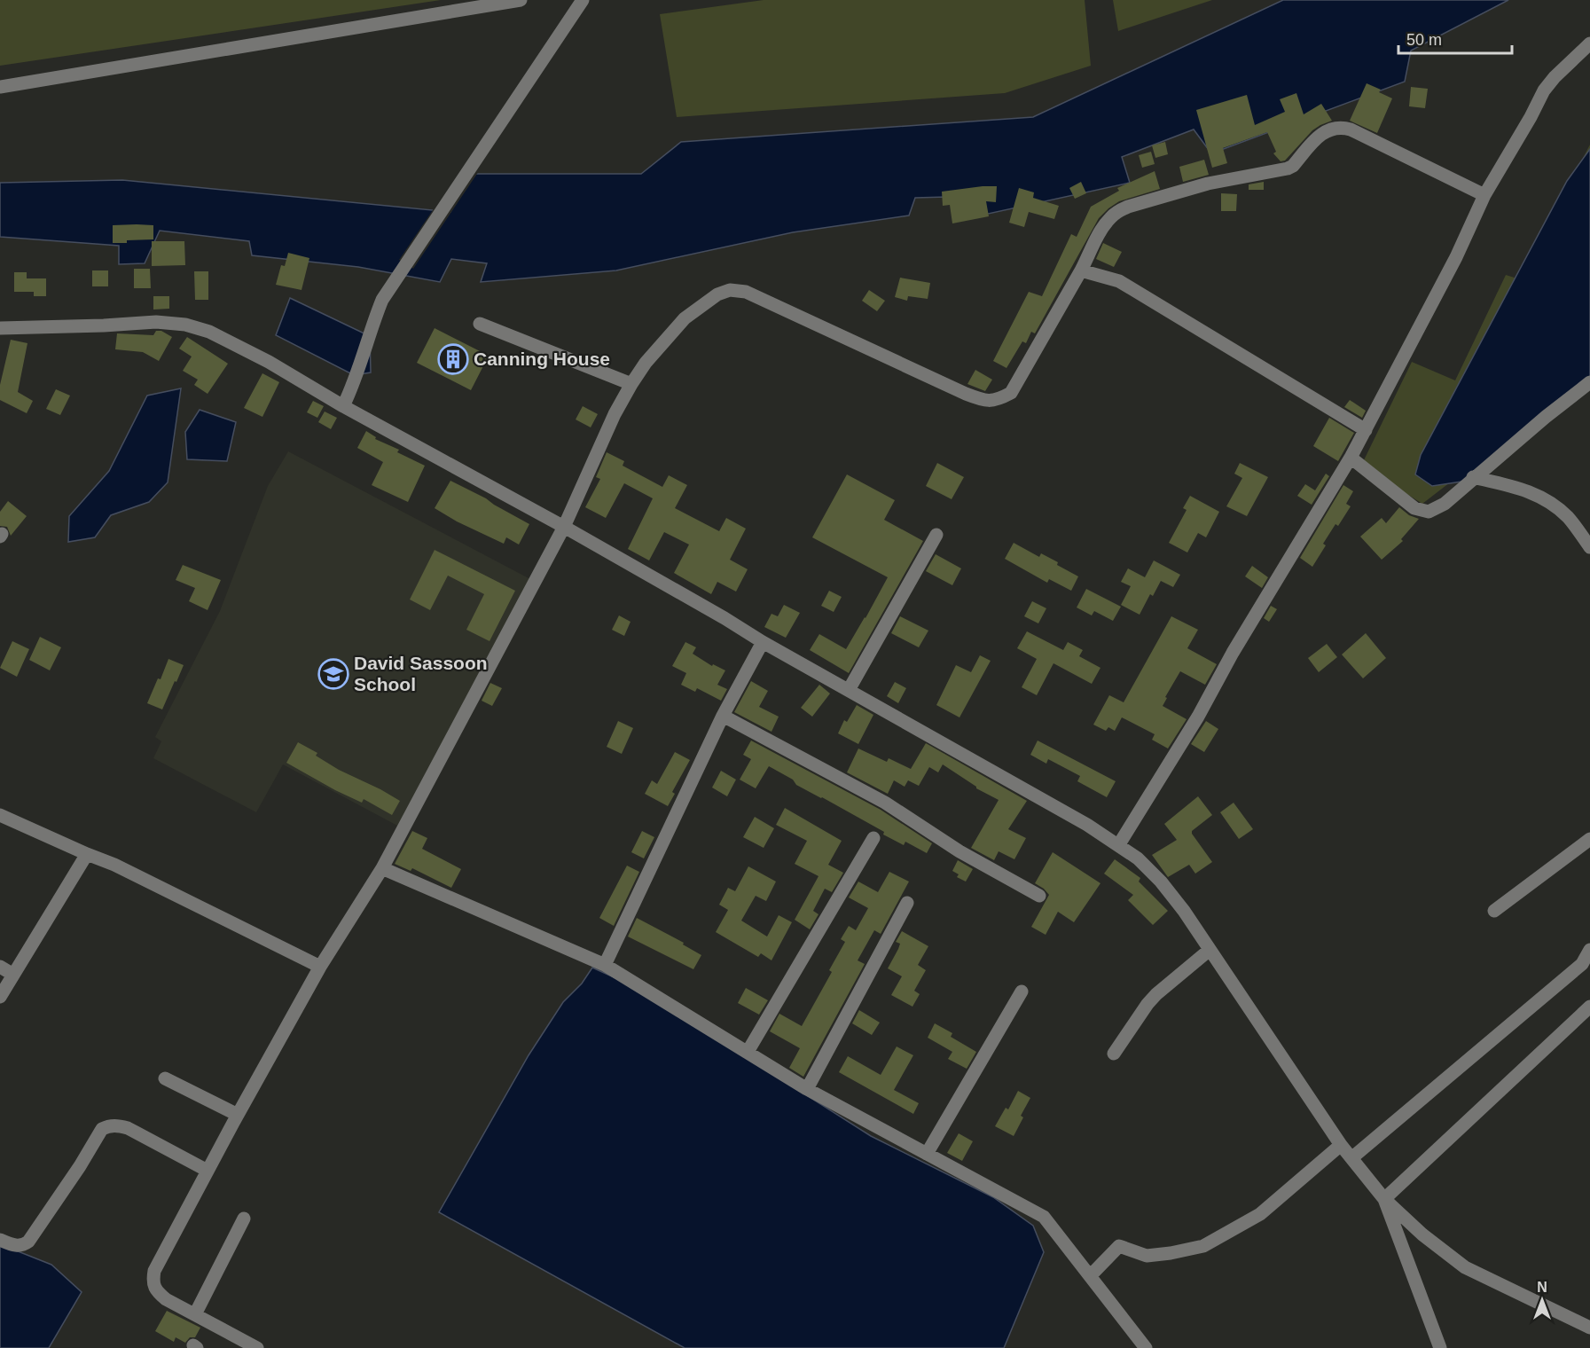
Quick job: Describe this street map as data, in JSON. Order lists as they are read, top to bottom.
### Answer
{
  "places": {
    "building": ["Canning House"],
    "school or university": ["David Sassoon School"]
  },
  "scale_bar": "50 m",
  "north": "top"
}
